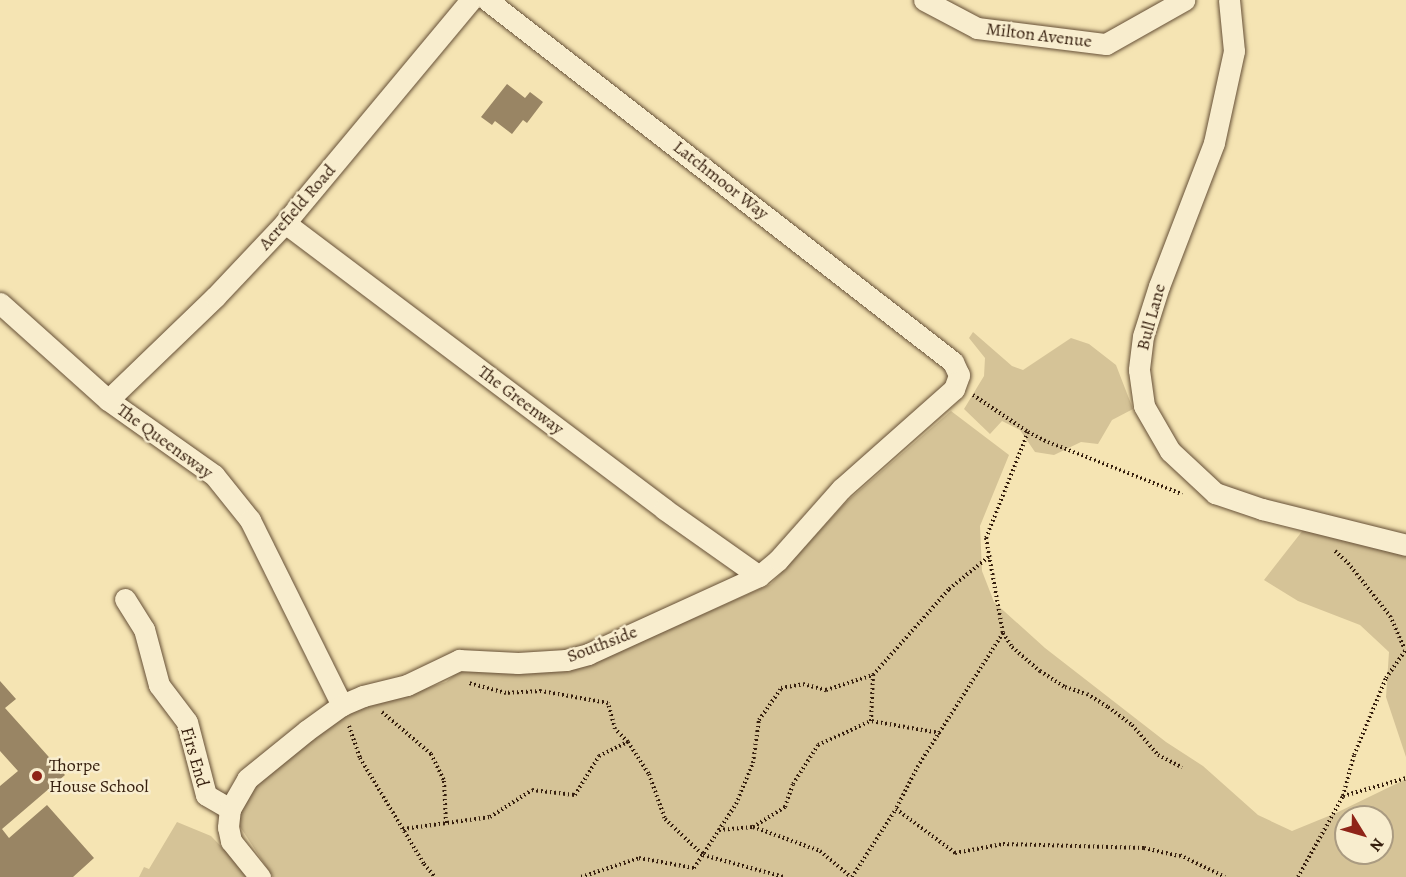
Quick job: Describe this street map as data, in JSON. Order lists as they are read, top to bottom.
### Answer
{
  "streets": {
    "street": [
      "Milton Avenue",
      "Latchmoor Way",
      "Acrefield Road",
      "Bull Lane",
      "The Greenway",
      "The Queensway",
      "Southside",
      "Firs End"
    ]
  },
  "crossings": [
    ["Latchmoor Way", "Southside"],
    ["Acrefield Road", "The Greenway"],
    ["Acrefield Road", "The Queensway"],
    ["The Greenway", "Southside"],
    ["The Queensway", "Southside"],
    ["Southside", "Firs End"]
  ],
  "places": ["Thorpe House School"],
  "north": "bottom right"
}
